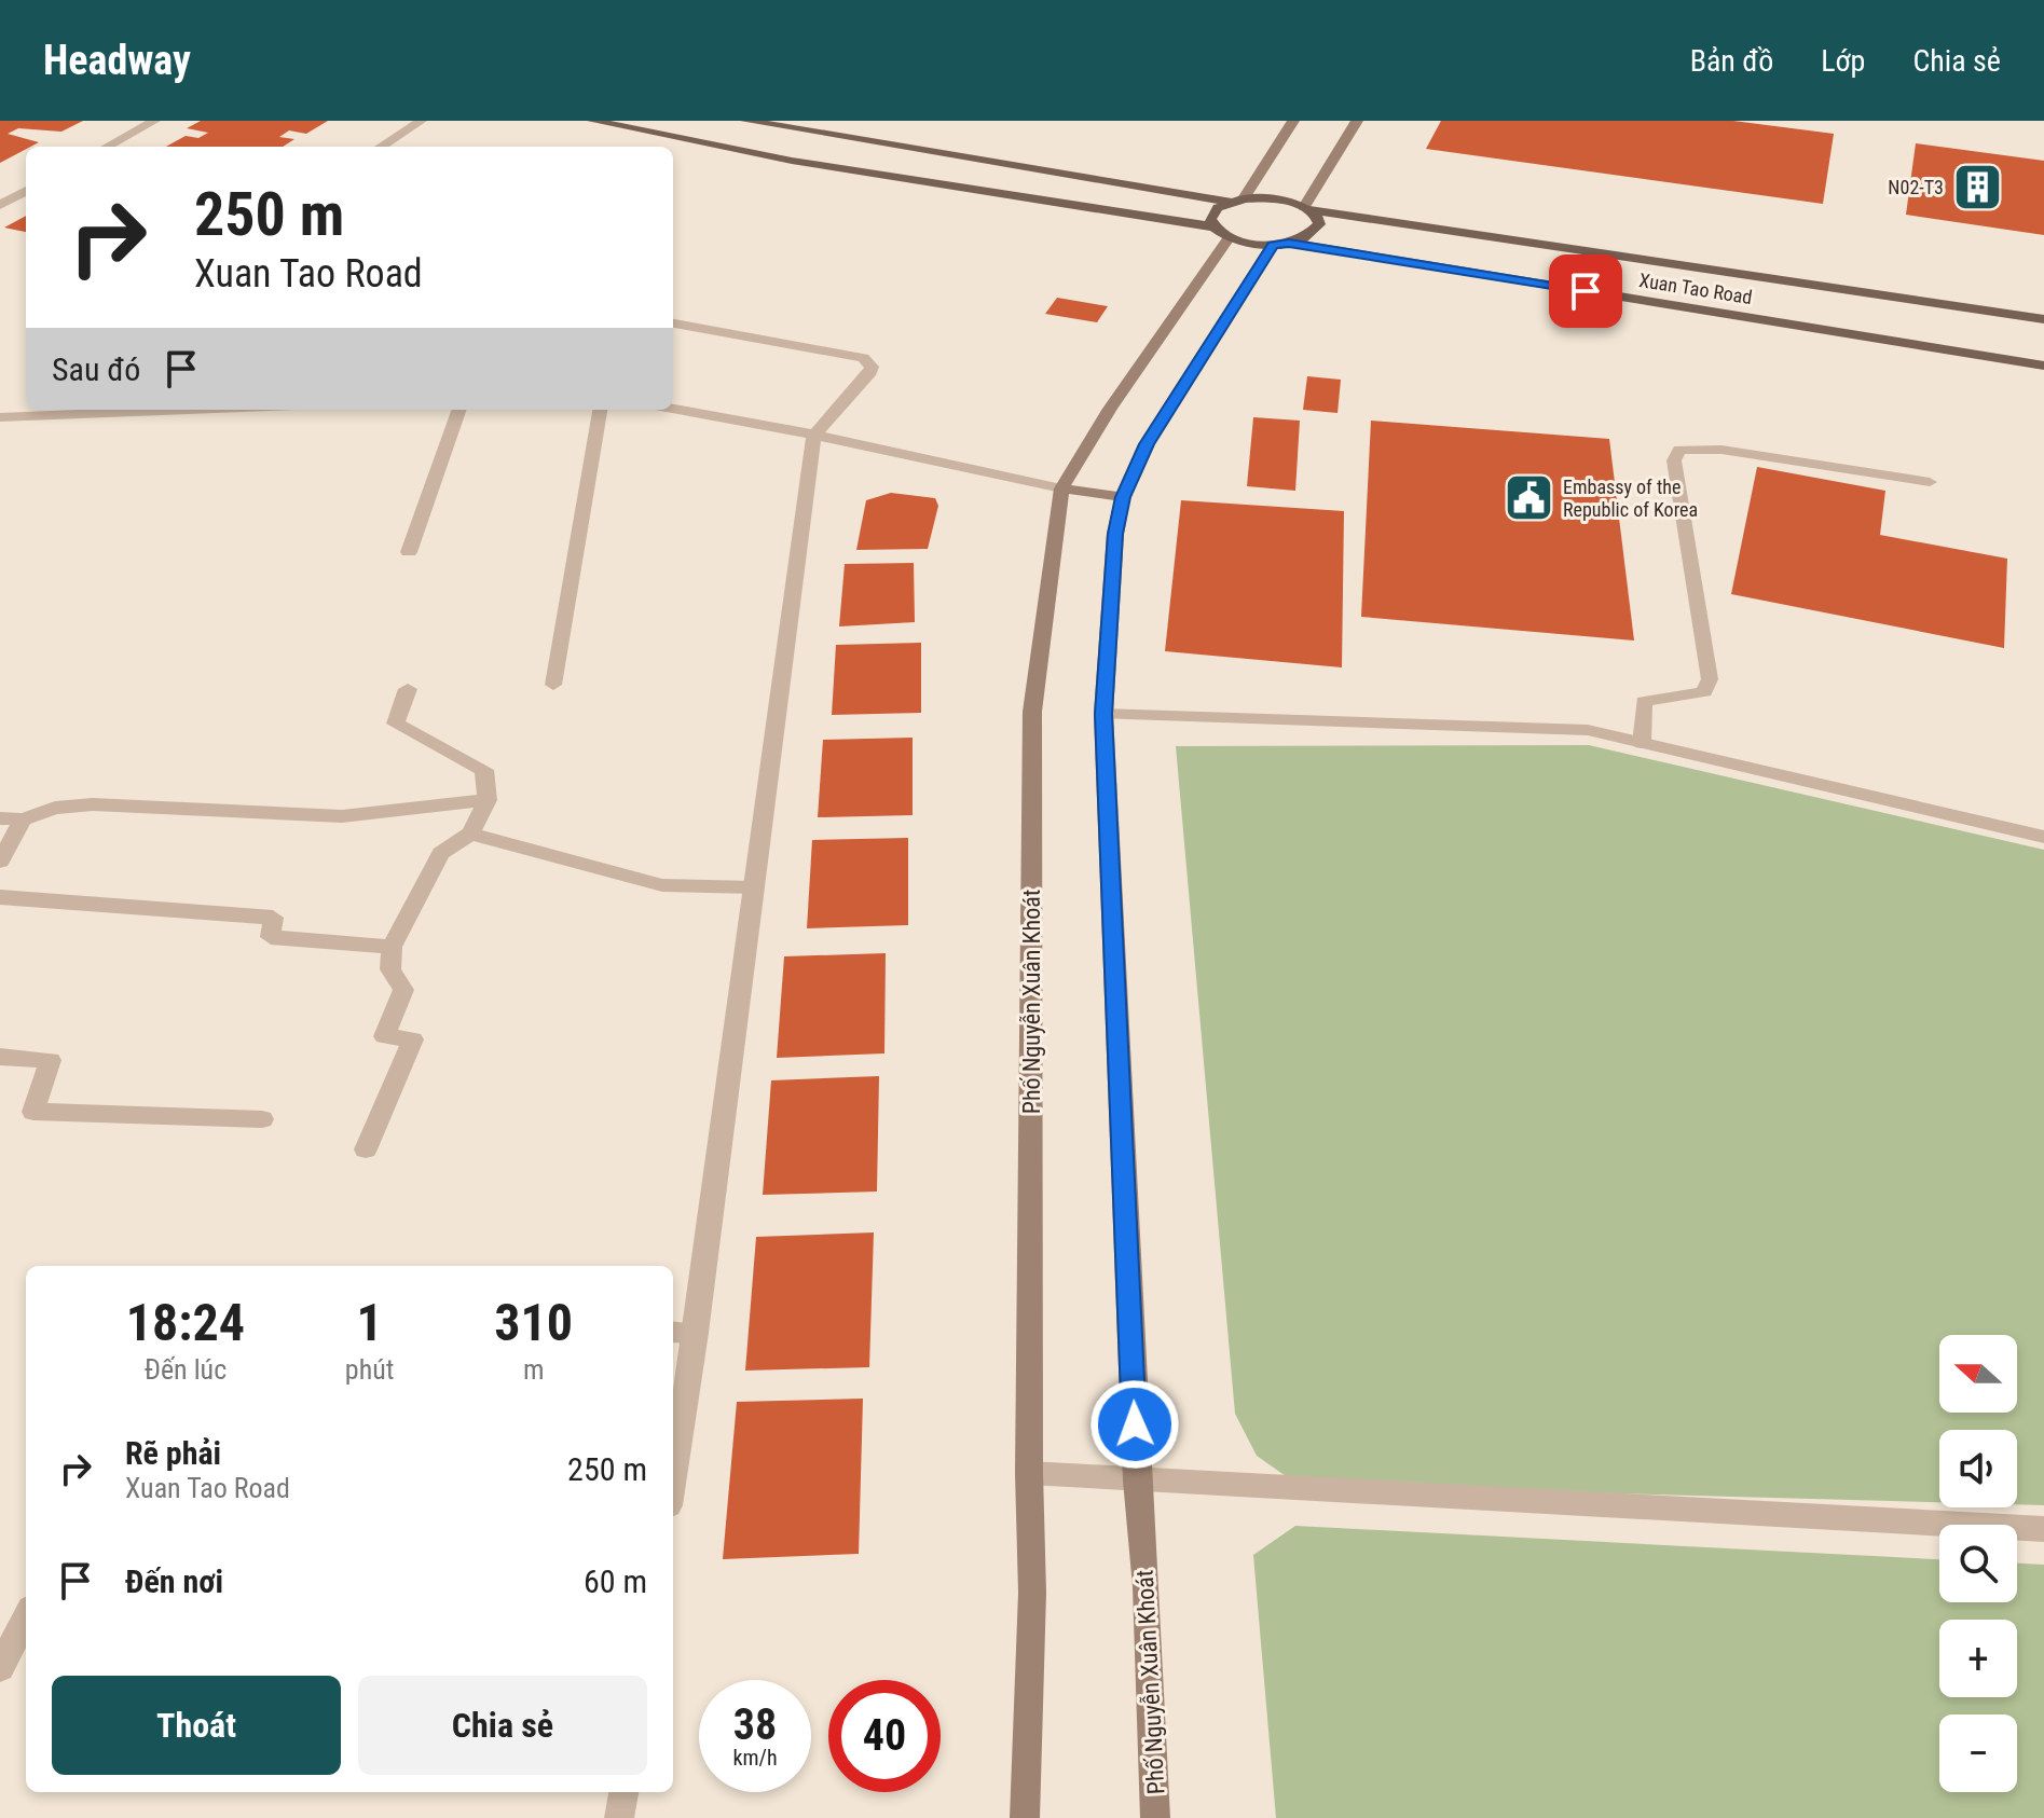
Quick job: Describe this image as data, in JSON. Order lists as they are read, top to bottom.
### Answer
{
  "streets": {
    "main road": ["Xuan Tao Road"],
    "street": ["Phố Nguyễn Xuân Khoát"]
  },
  "crossings": [
    ["Xuan Tao Road", "Phố Nguyễn Xuân Khoát"]
  ],
  "places": {
    "building": ["N02-T3"],
    "public building": ["Embassy of the Republic of Korea"]
  },
  "north": "left",
  "page": {
    "header": "Headway",
    "nav": ["Bản đồ", "Lớp", "Chia sẻ"],
    "turn": ["250 m", "Xuan Tao Road"],
    "then": "Sau đó",
    "eta": [
      "18:24",
      "Đến lúc",
      "1",
      "phút",
      "310",
      "m"
    ],
    "map_buttons": ["+", "−"],
    "list": [
      {
        "name": "Rẽ phải",
        "note": "Xuan Tao Road",
        "value": "250 m"
      },
      {
        "name": "Đến nơi",
        "value": "60 m"
      }
    ],
    "buttons": ["Thoát", "Chia sẻ"],
    "speed": "38 km/h",
    "limit": "40"
  }
}
